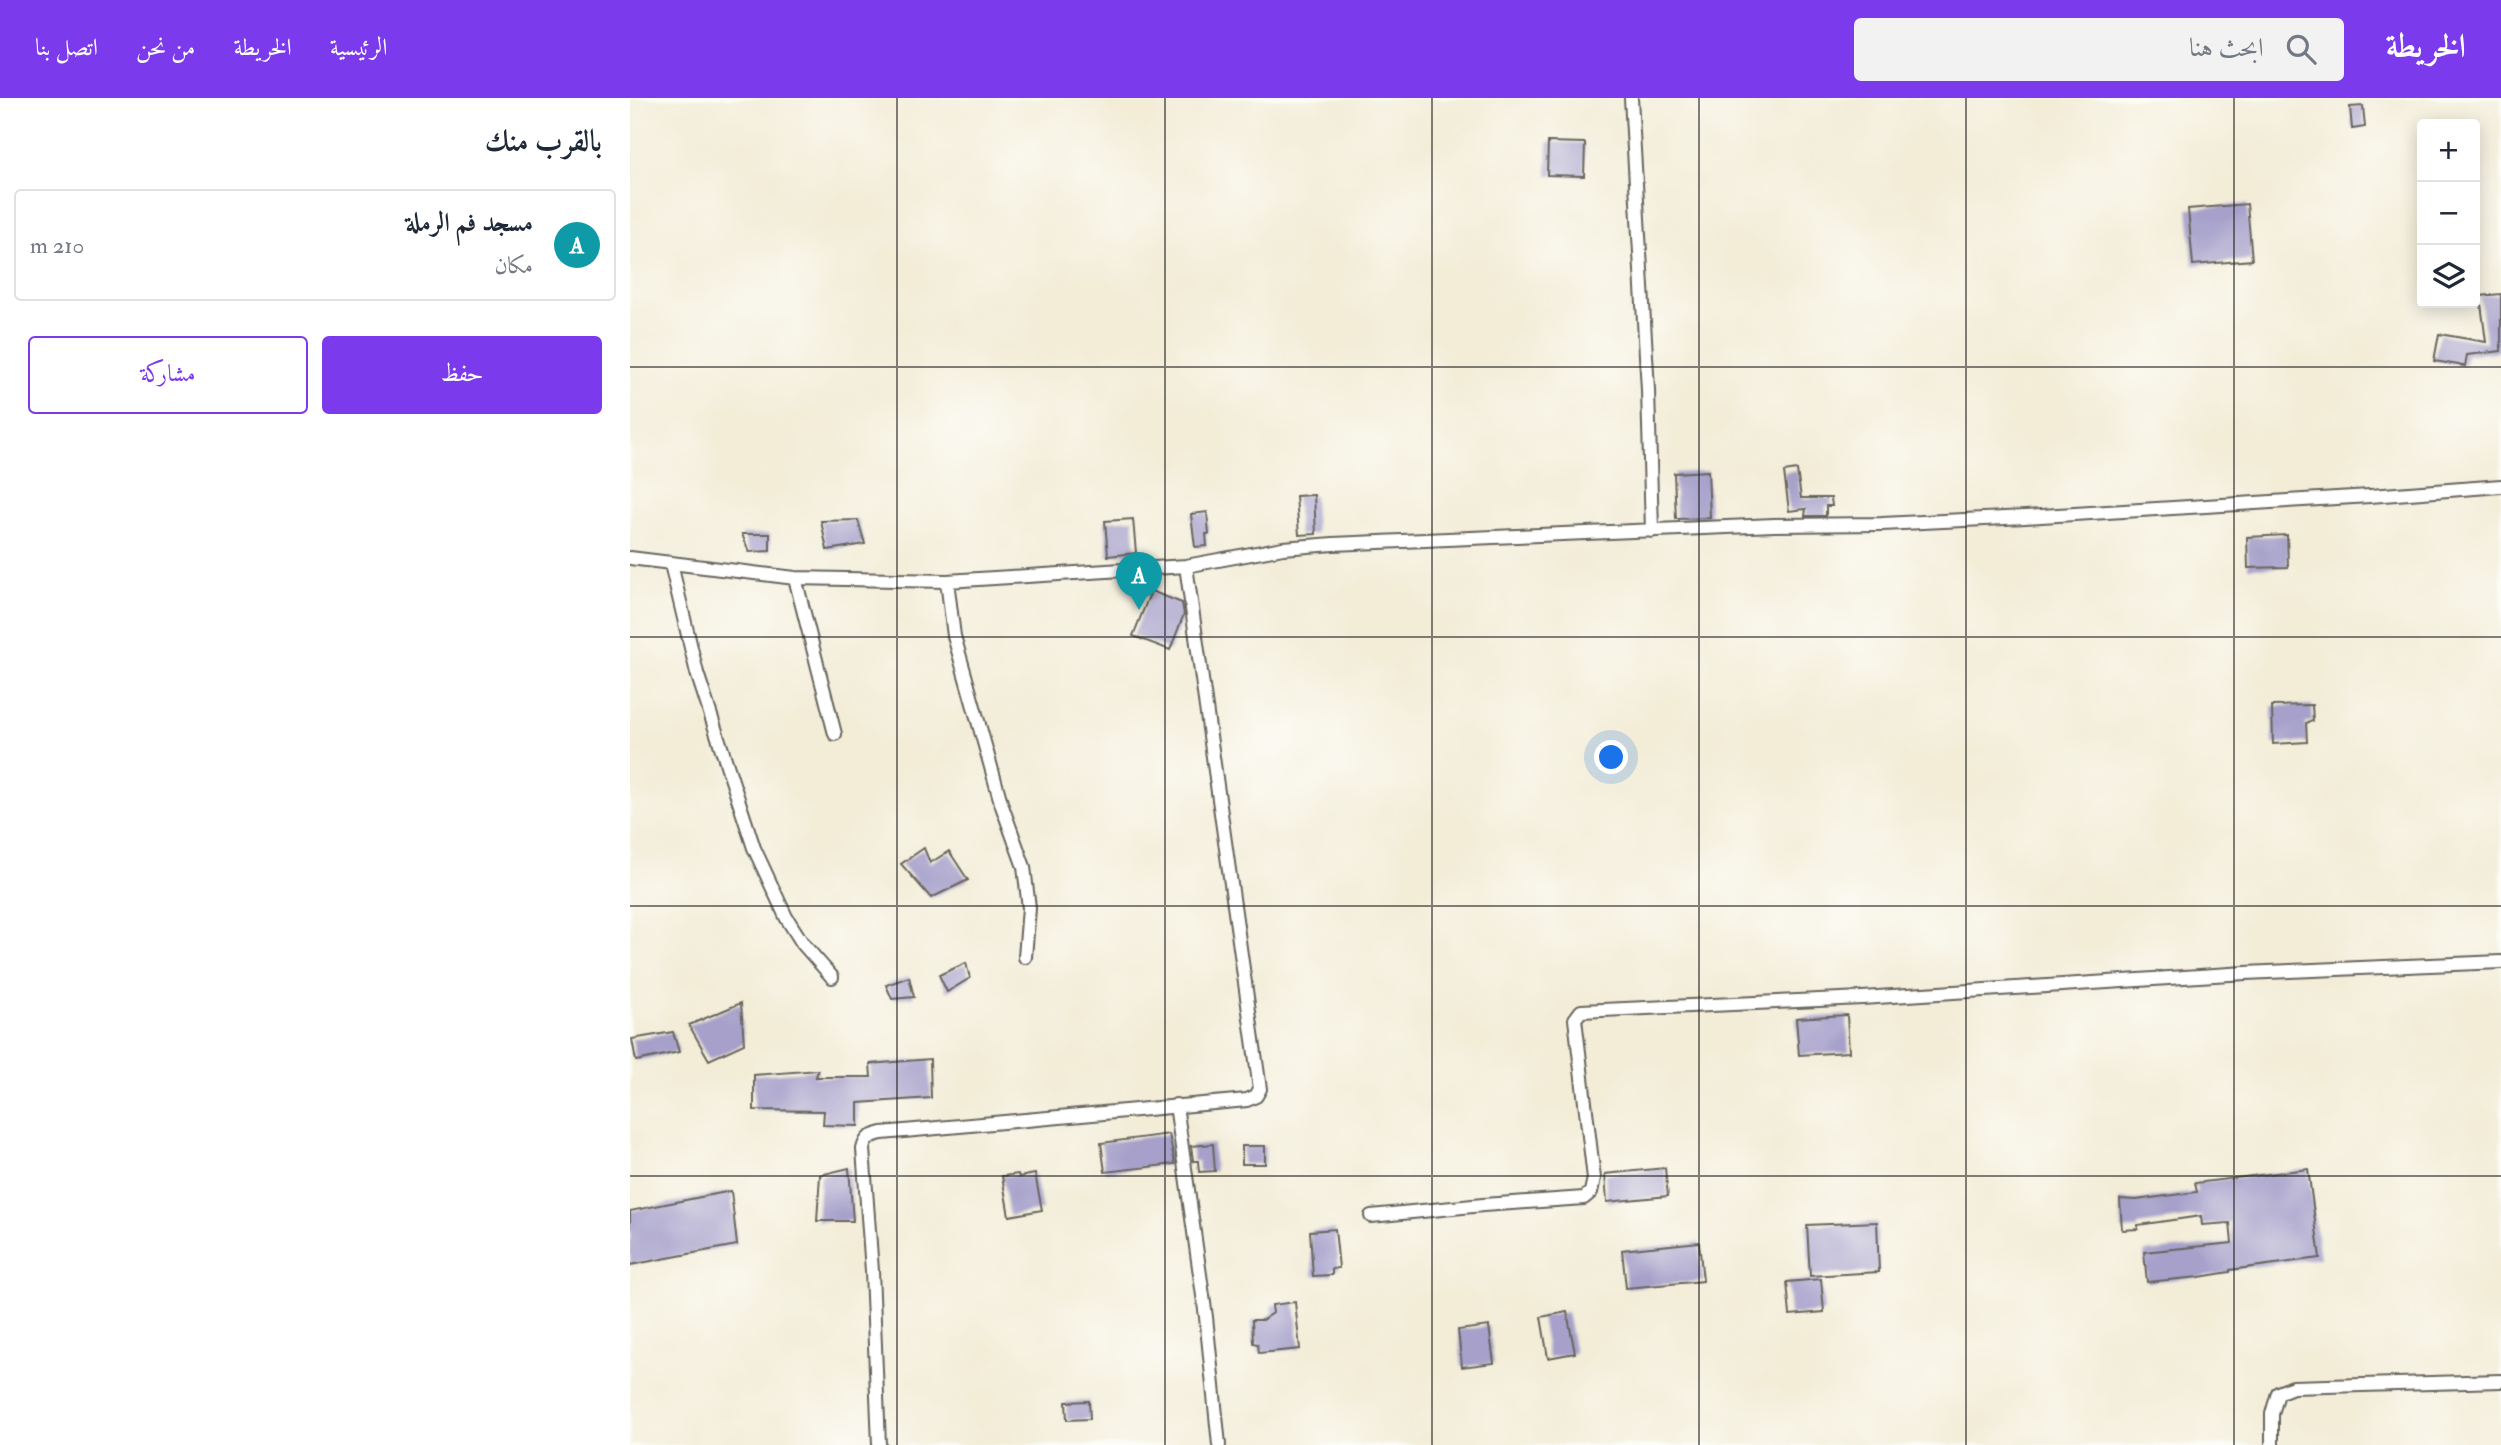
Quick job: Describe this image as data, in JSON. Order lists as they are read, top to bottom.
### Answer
{
  "page": {
    "header": "الخريطة",
    "search": "ابحث هنا",
    "nav": [
      "الرئيسية",
      "الخريطة",
      "من نحن",
      "اتصل بنا"
    ],
    "heading": "بالقرب منك",
    "map_buttons": ["+", "−"],
    "list": [
      {
        "mark": "A",
        "name": "مسجد فم الرملة",
        "note": "مكان",
        "value": "210 m"
      }
    ],
    "buttons": ["حفظ", "مشاركة"],
    "pins": "A"
  }
}
